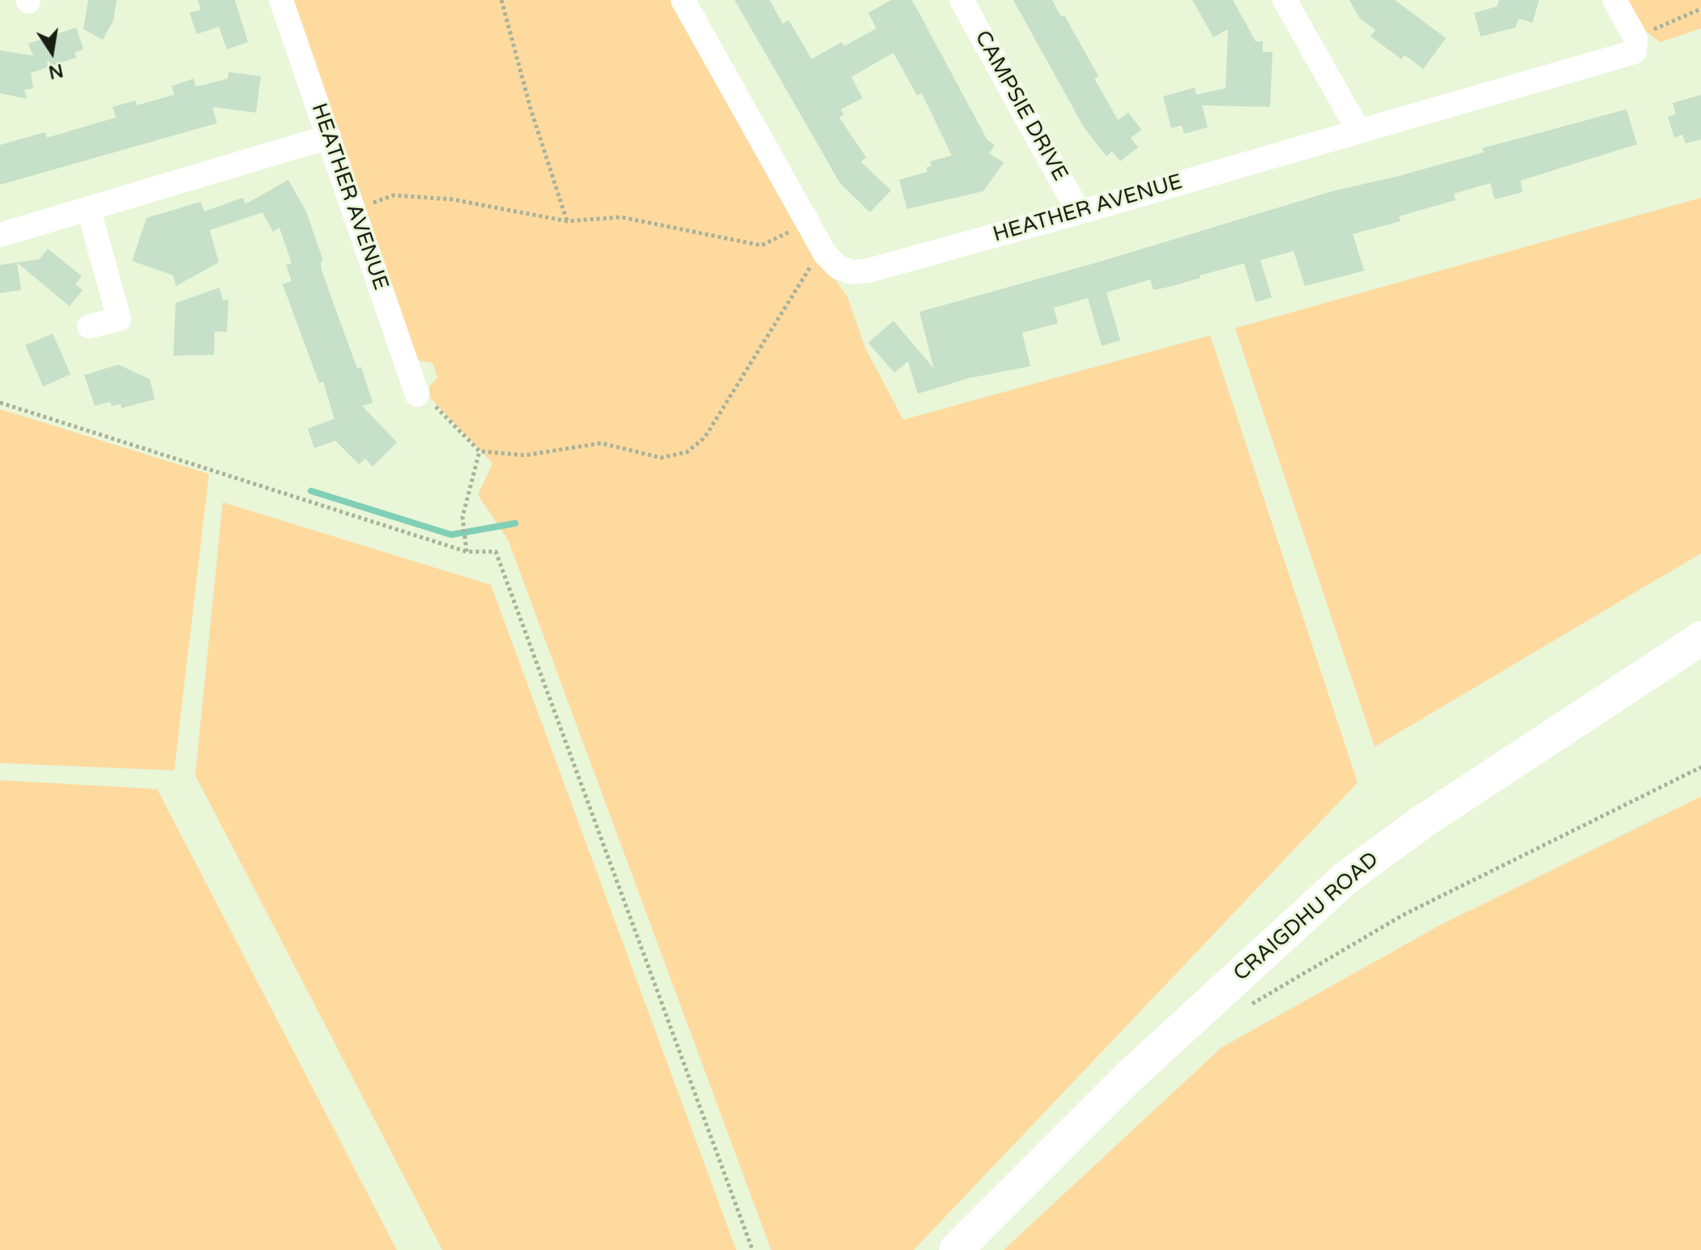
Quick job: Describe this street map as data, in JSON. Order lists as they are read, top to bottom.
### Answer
{
  "streets": {
    "main road": ["CRAIGDHU ROAD"],
    "street": ["CAMPSIE DRIVE", "HEATHER AVENUE"]
  },
  "crossings": [
    ["CAMPSIE DRIVE", "HEATHER AVENUE"]
  ],
  "north": "bottom"
}
